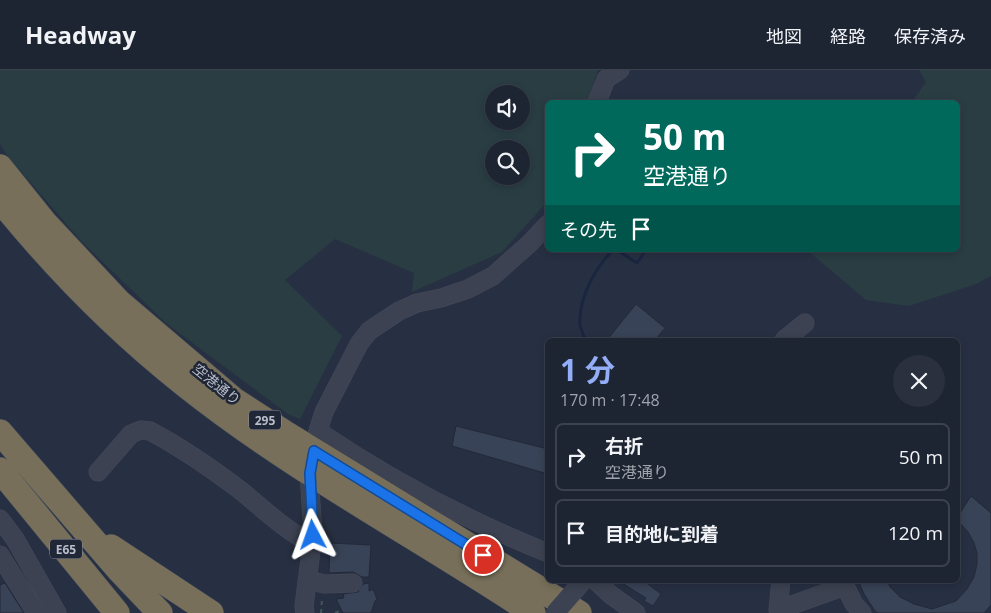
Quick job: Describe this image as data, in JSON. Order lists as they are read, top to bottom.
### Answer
{
  "streets": {
    "highway": ["空港通り", "295", "E65"]
  },
  "page": {
    "header": "Headway",
    "nav": ["地図", "経路", "保存済み"],
    "turn": ["50 m", "空港通り"],
    "then": "その先",
    "heading": ["1 分", "170 m · 17:48"],
    "list": [
      {
        "name": "右折",
        "note": "空港通り",
        "value": "50 m"
      },
      {
        "name": "目的地に到着",
        "value": "120 m"
      }
    ]
  }
}
